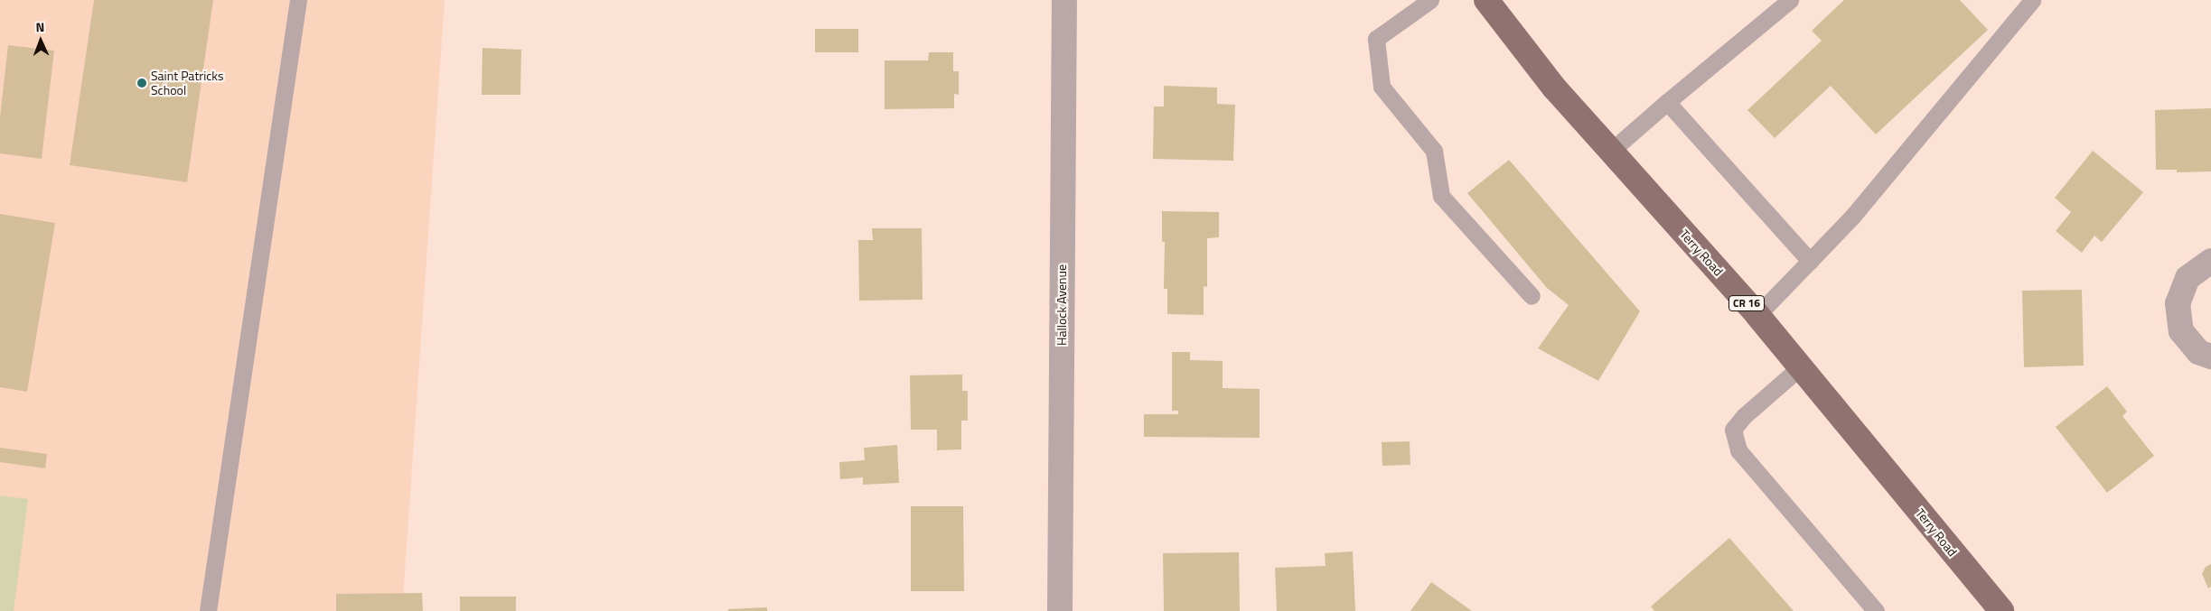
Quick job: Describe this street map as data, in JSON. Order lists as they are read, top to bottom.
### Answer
{
  "streets": {
    "main road": ["Terry Road", "CR 16"],
    "street": ["Hallock Avenue"]
  },
  "places": ["Saint Patricks School"],
  "north": "top"
}
